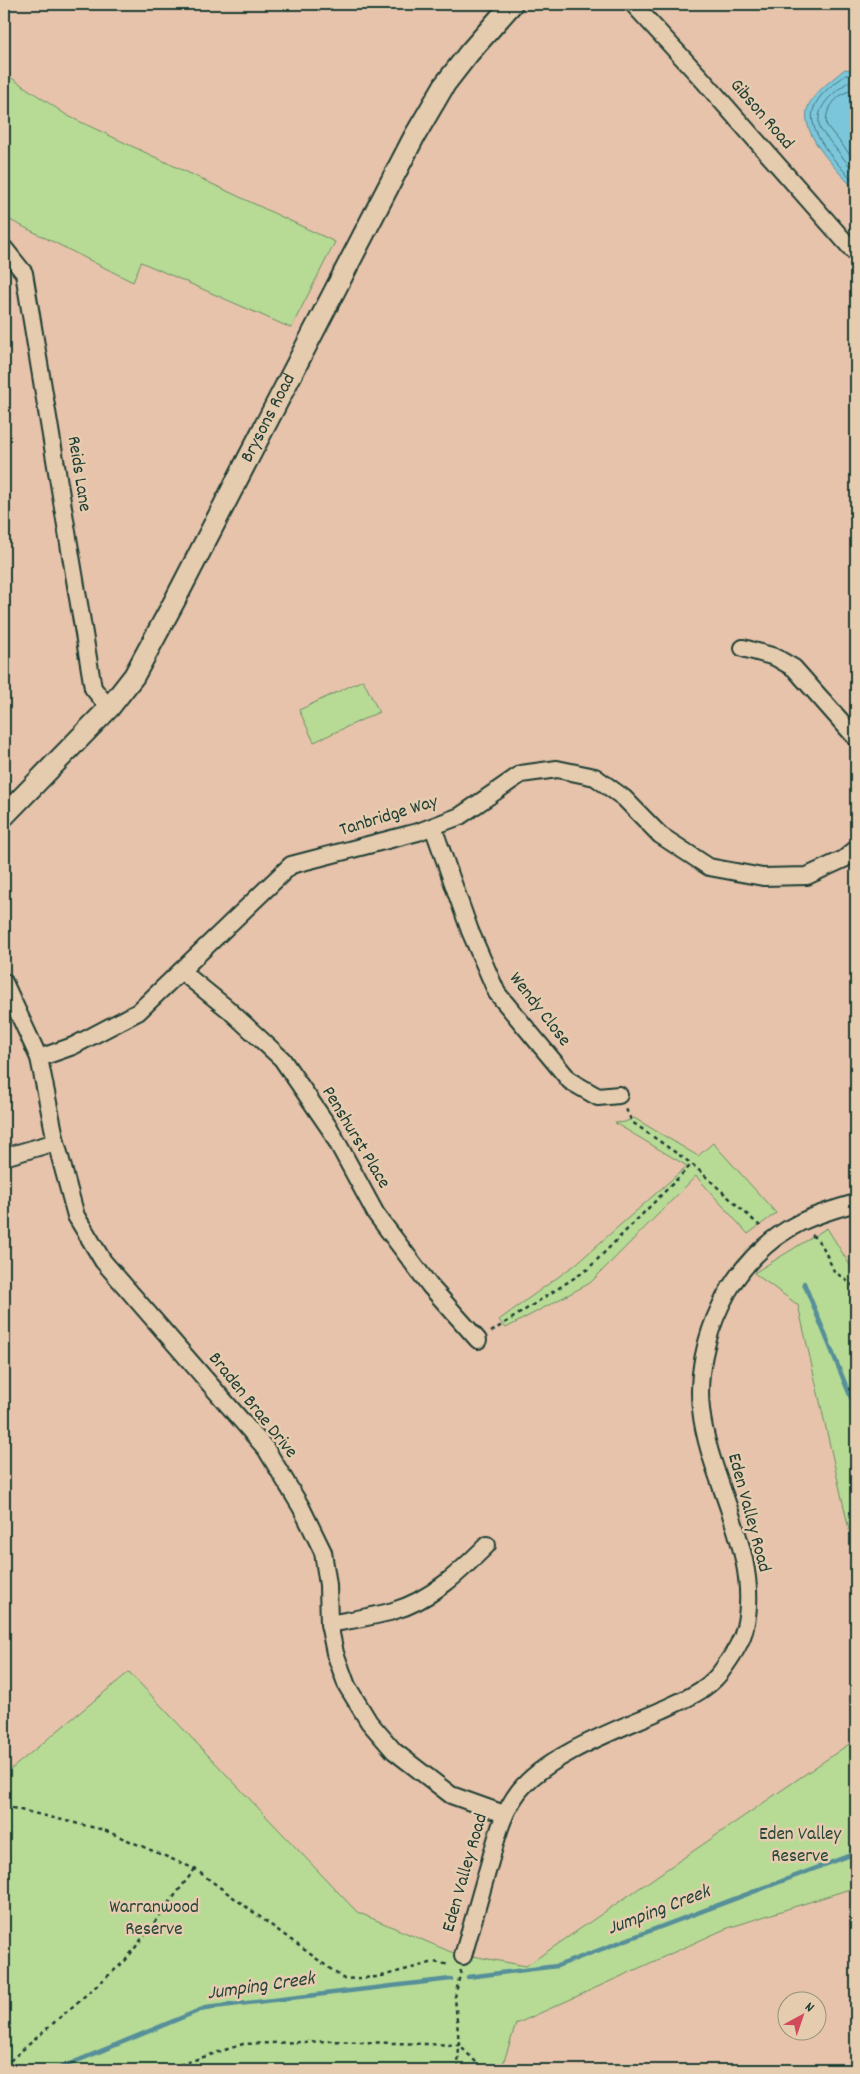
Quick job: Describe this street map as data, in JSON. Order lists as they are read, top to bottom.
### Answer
{
  "streets": {
    "street": [
      "Gibson Road",
      "Brysons Road",
      "Reids Lane",
      "Tanbridge Way",
      "Wendy Close",
      "Penshurst Place",
      "Braden Brae Drive",
      "Eden Valley Road"
    ]
  },
  "crossings": [
    ["Brysons Road", "Reids Lane"],
    ["Tanbridge Way", "Wendy Close"],
    ["Tanbridge Way", "Penshurst Place"],
    ["Tanbridge Way", "Braden Brae Drive"],
    ["Braden Brae Drive", "Eden Valley Road"]
  ],
  "water": ["Jumping Creek"],
  "parks": ["Eden Valley Reserve", "Warranwood Reserve"],
  "north": "top right"
}
